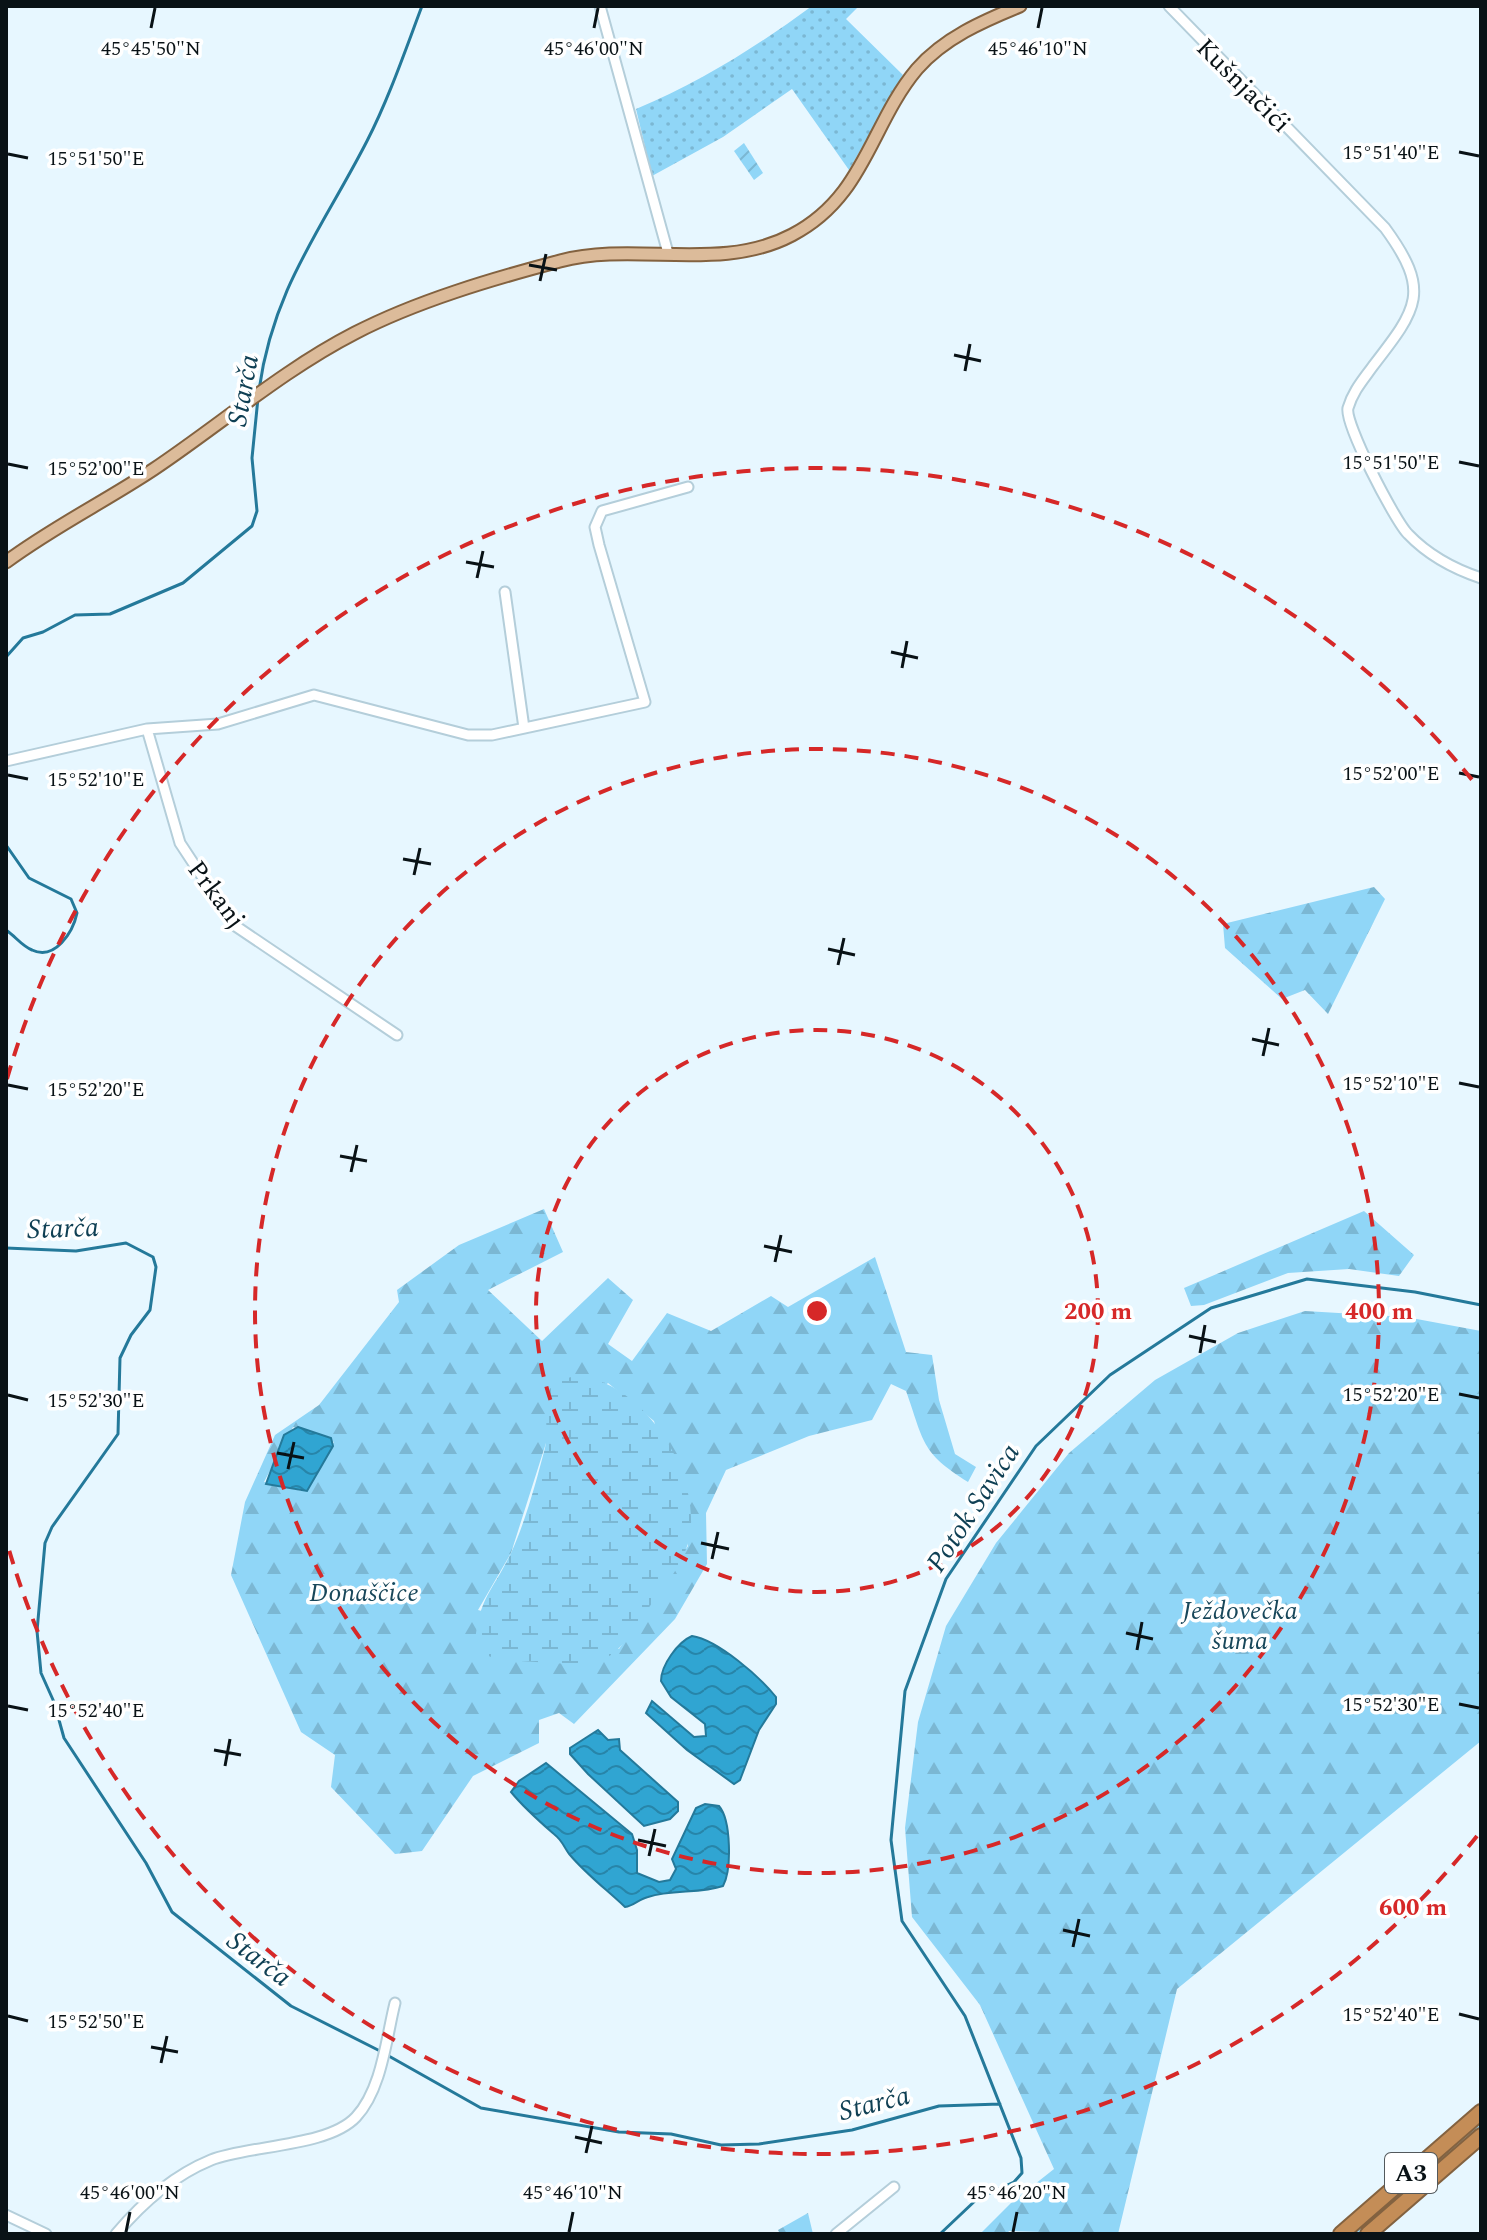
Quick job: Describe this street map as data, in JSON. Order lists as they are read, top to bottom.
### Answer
{
  "streets": {
    "highway": ["A3"],
    "street": ["Kušnjačići", "Prkanj"]
  },
  "water": ["Starča", "Potok Savica"],
  "parks": ["Donaščice", "Ježdovečka šuma"],
  "coordinates": [
    "45°45'50\"N",
    "45°46'00\"N",
    "45°46'10\"N",
    "15°51'40\"E",
    "15°51'50\"E",
    "15°52'00\"E",
    "15°52'10\"E",
    "15°52'20\"E",
    "15°52'30\"E",
    "15°52'40\"E",
    "15°52'50\"E",
    "45°46'20\"N"
  ],
  "rings": ["200 m", "400 m", "600 m"]
}
